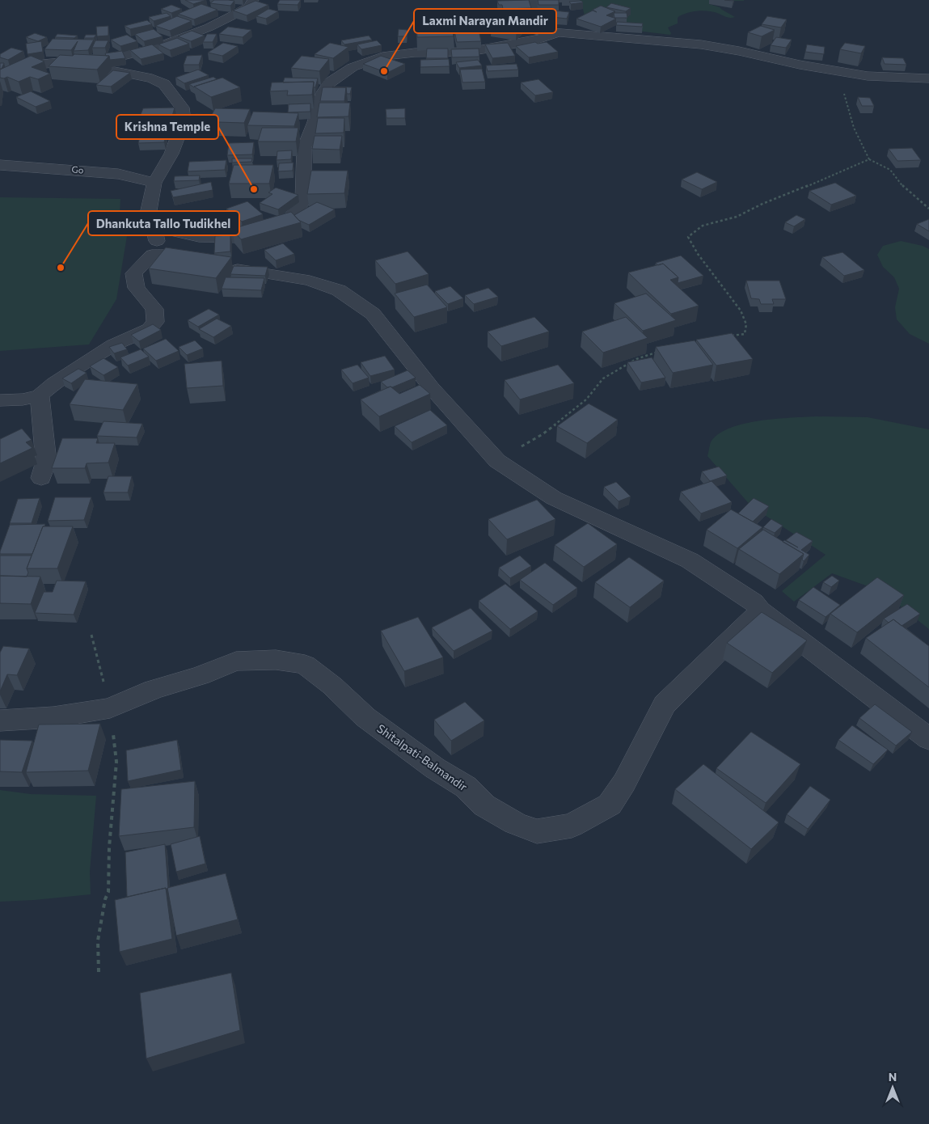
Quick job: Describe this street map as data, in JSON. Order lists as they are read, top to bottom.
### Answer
{
  "streets": {
    "street": ["Go", "Shitalpati-Balmandir"]
  },
  "places": ["Laxmi Narayan Mandir", "Krishna Temple", "Dhankuta Tallo Tudikhel"],
  "north": "top"
}
